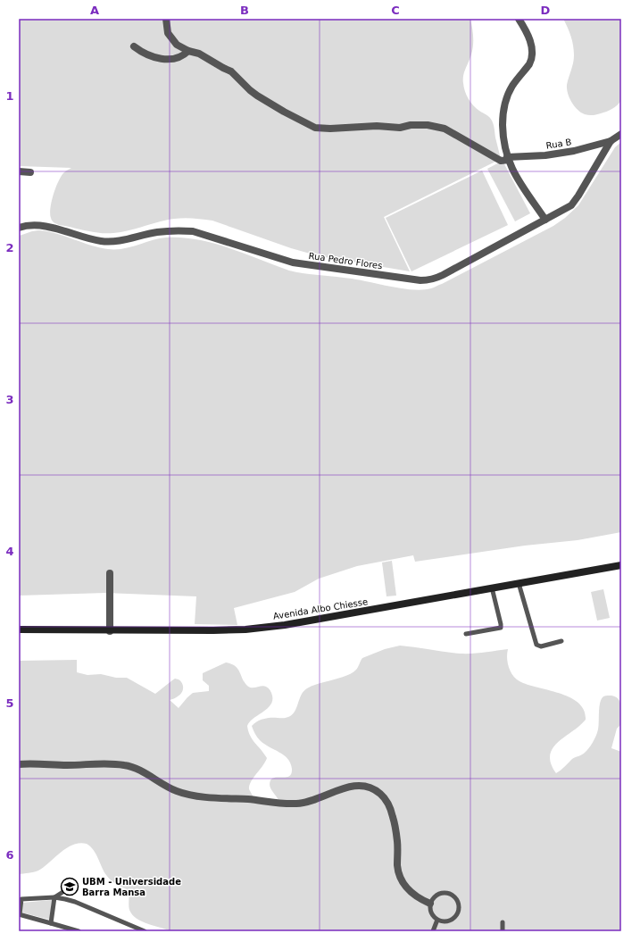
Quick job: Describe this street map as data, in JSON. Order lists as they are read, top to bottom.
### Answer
{
  "streets": {
    "street": ["Rua B", "Rua Pedro Flores", "Avenida Albo Chiesse"]
  },
  "crossings": [
    ["Rua B", "Rua Pedro Flores"]
  ],
  "places": {
    "school or university": ["UBM - Universidade Barra Mansa"]
  },
  "grid": {
    "columns": [
      "A",
      "B",
      "C",
      "D"
    ],
    "rows": [
      "1",
      "2",
      "3",
      "4",
      "5",
      "6"
    ]
  }
}
